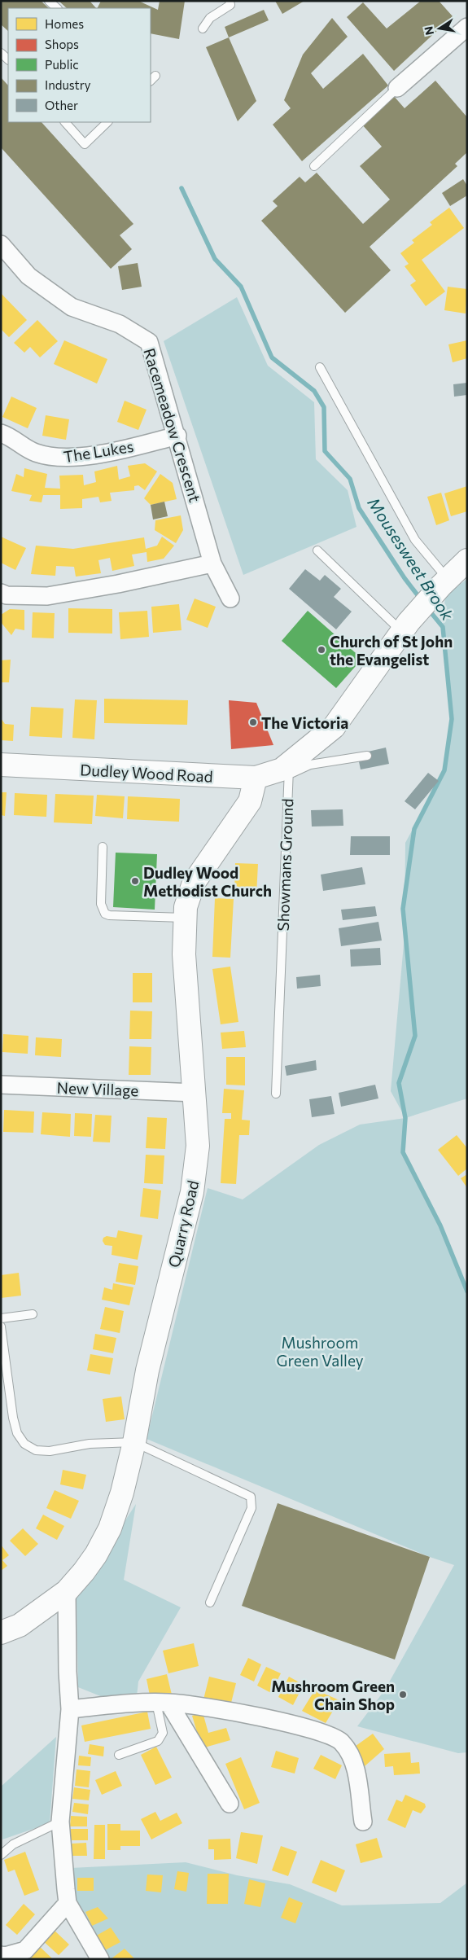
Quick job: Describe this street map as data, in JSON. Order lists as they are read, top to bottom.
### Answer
{
  "streets": {
    "street": [
      "Racemeadow Crescent",
      "The Lukes",
      "Dudley Wood Road",
      "New Village",
      "Quarry Road"
    ],
    "lane": ["Showmans Ground"]
  },
  "crossings": [
    ["Racemeadow Crescent", "The Lukes"],
    ["Dudley Wood Road", "Showmans Ground"],
    ["Dudley Wood Road", "Quarry Road"],
    ["New Village", "Quarry Road"]
  ],
  "water": ["Mousesweet Brook"],
  "parks": ["Mushroom Green Valley"],
  "places": [
    "Church of St John the Evangelist",
    "The Victoria",
    "Dudley Wood Methodist Church",
    "Mushroom Green Chain Shop"
  ],
  "legend": [
    "Homes",
    "Shops",
    "Public",
    "Industry",
    "Other"
  ],
  "north": "left"
}
